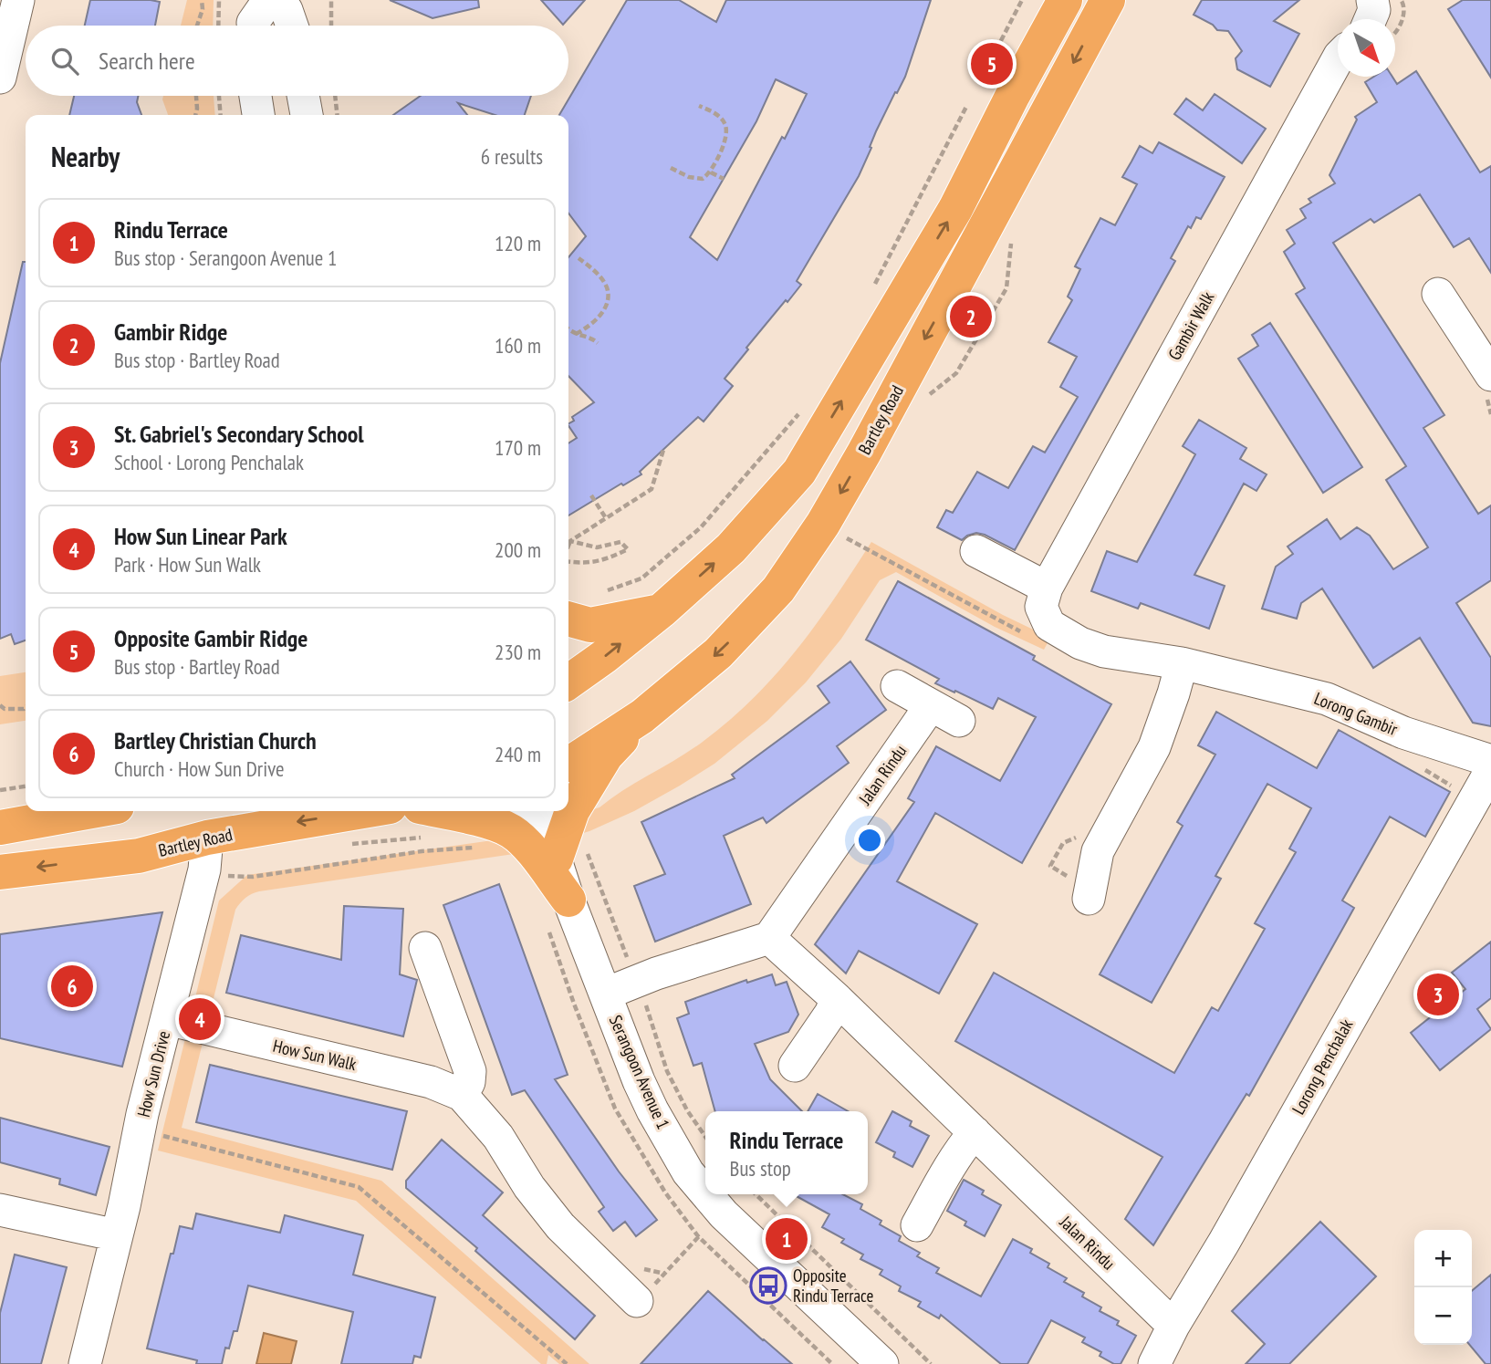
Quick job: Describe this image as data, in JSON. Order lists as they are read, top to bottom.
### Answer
{
  "streets": {
    "highway": ["Bartley Road"],
    "street": [
      "Gambir Walk",
      "Lorong Gambir",
      "Jalan Rindu",
      "How Sun Walk",
      "Lorong Penchalak",
      "Serangoon Avenue 1",
      "How Sun Drive"
    ]
  },
  "crossings": [
    ["Gambir Walk", "Lorong Gambir"],
    ["Bartley Road", "How Sun Drive"],
    ["Jalan Rindu", "Lorong Penchalak"],
    ["How Sun Walk", "How Sun Drive"]
  ],
  "places": {
    "bus stop": ["Opposite Rindu Terrace"]
  },
  "north": "bottom right",
  "page": {
    "search": "Search here",
    "pins": [
      "5",
      "2",
      "6",
      "3",
      "4",
      "1"
    ],
    "heading": ["Nearby", "6 results"],
    "list": [
      {
        "mark": "1",
        "name": "Rindu Terrace",
        "note": "Bus stop · Serangoon Avenue 1",
        "value": "120 m"
      },
      {
        "mark": "2",
        "name": "Gambir Ridge",
        "note": "Bus stop · Bartley Road",
        "value": "160 m"
      },
      {
        "mark": "3",
        "name": "St. Gabriel's Secondary School",
        "note": "School · Lorong Penchalak",
        "value": "170 m"
      },
      {
        "mark": "4",
        "name": "How Sun Linear Park",
        "note": "Park · How Sun Walk",
        "value": "200 m"
      },
      {
        "mark": "5",
        "name": "Opposite Gambir Ridge",
        "note": "Bus stop · Bartley Road",
        "value": "230 m"
      },
      {
        "mark": "6",
        "name": "Bartley Christian Church",
        "note": "Church · How Sun Drive",
        "value": "240 m"
      }
    ],
    "popup": ["Rindu Terrace", "Bus stop"],
    "map_buttons": ["+", "−"]
  }
}
